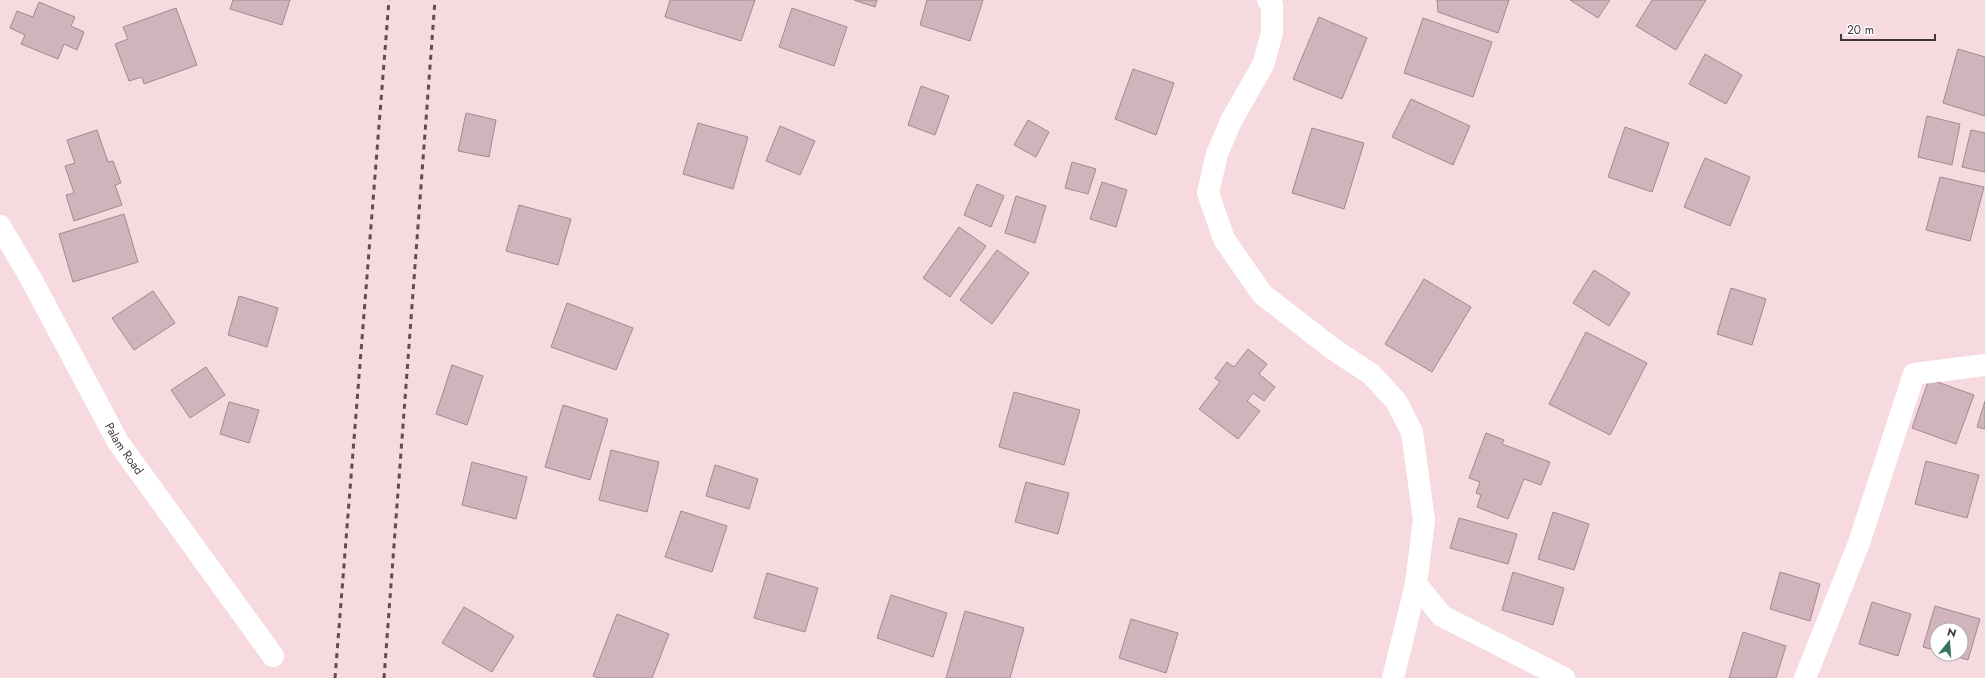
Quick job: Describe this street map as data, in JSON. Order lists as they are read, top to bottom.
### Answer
{
  "streets": {
    "street": ["Palam Road"]
  },
  "scale_bar": "20 m",
  "north": "top"
}
